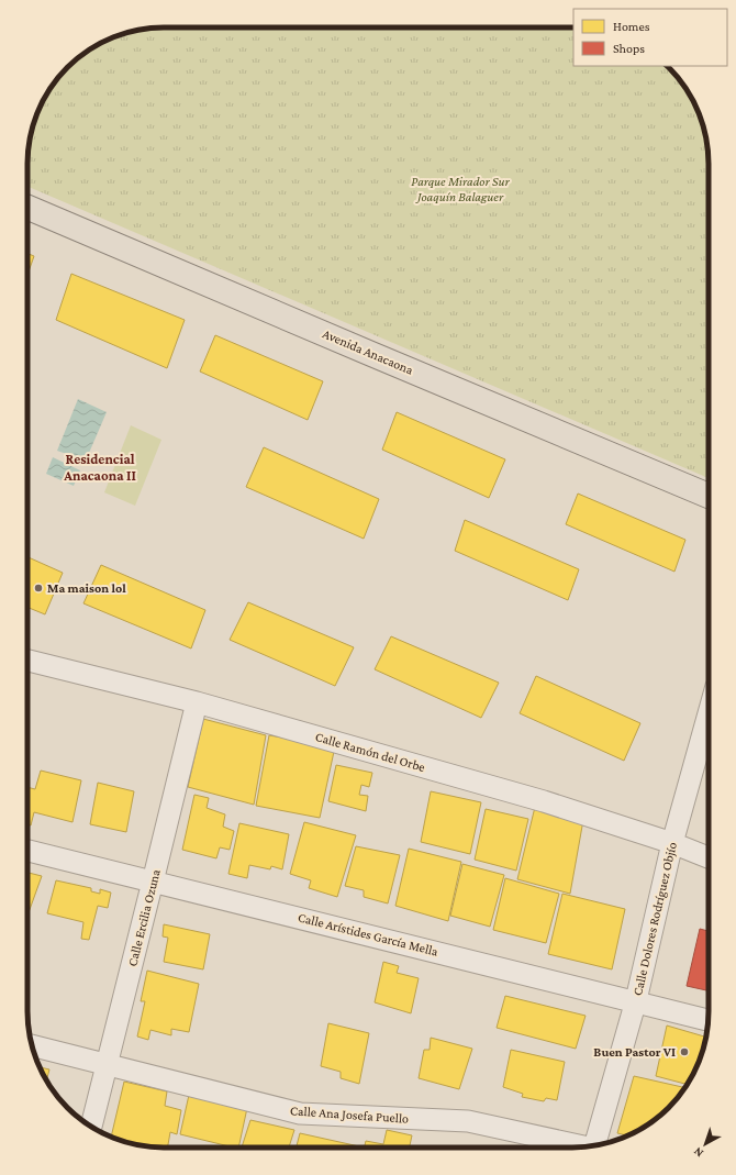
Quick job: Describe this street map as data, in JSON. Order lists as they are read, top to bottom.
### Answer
{
  "streets": {
    "main road": ["Avenida Anacaona"],
    "street": [
      "Calle Ramón del Orbe",
      "Calle Ercilia Ozuna",
      "Calle Dolores Rodríguez Objío",
      "Calle Arístides García Mella",
      "Calle Ana Josefa Puello"
    ]
  },
  "crossings": [
    ["Calle Ramón del Orbe", "Calle Ercilia Ozuna"],
    ["Calle Ramón del Orbe", "Calle Dolores Rodríguez Objío"],
    ["Calle Ercilia Ozuna", "Calle Arístides García Mella"],
    ["Calle Ercilia Ozuna", "Calle Ana Josefa Puello"],
    ["Calle Dolores Rodríguez Objío", "Calle Arístides García Mella"]
  ],
  "districts": ["Residencial Anacaona II"],
  "parks": ["Parque Mirador Sur Joaquín Balaguer"],
  "places": ["Ma maison lol", "Buen Pastor VI"],
  "legend": ["Homes", "Shops"],
  "north": "bottom left"
}
